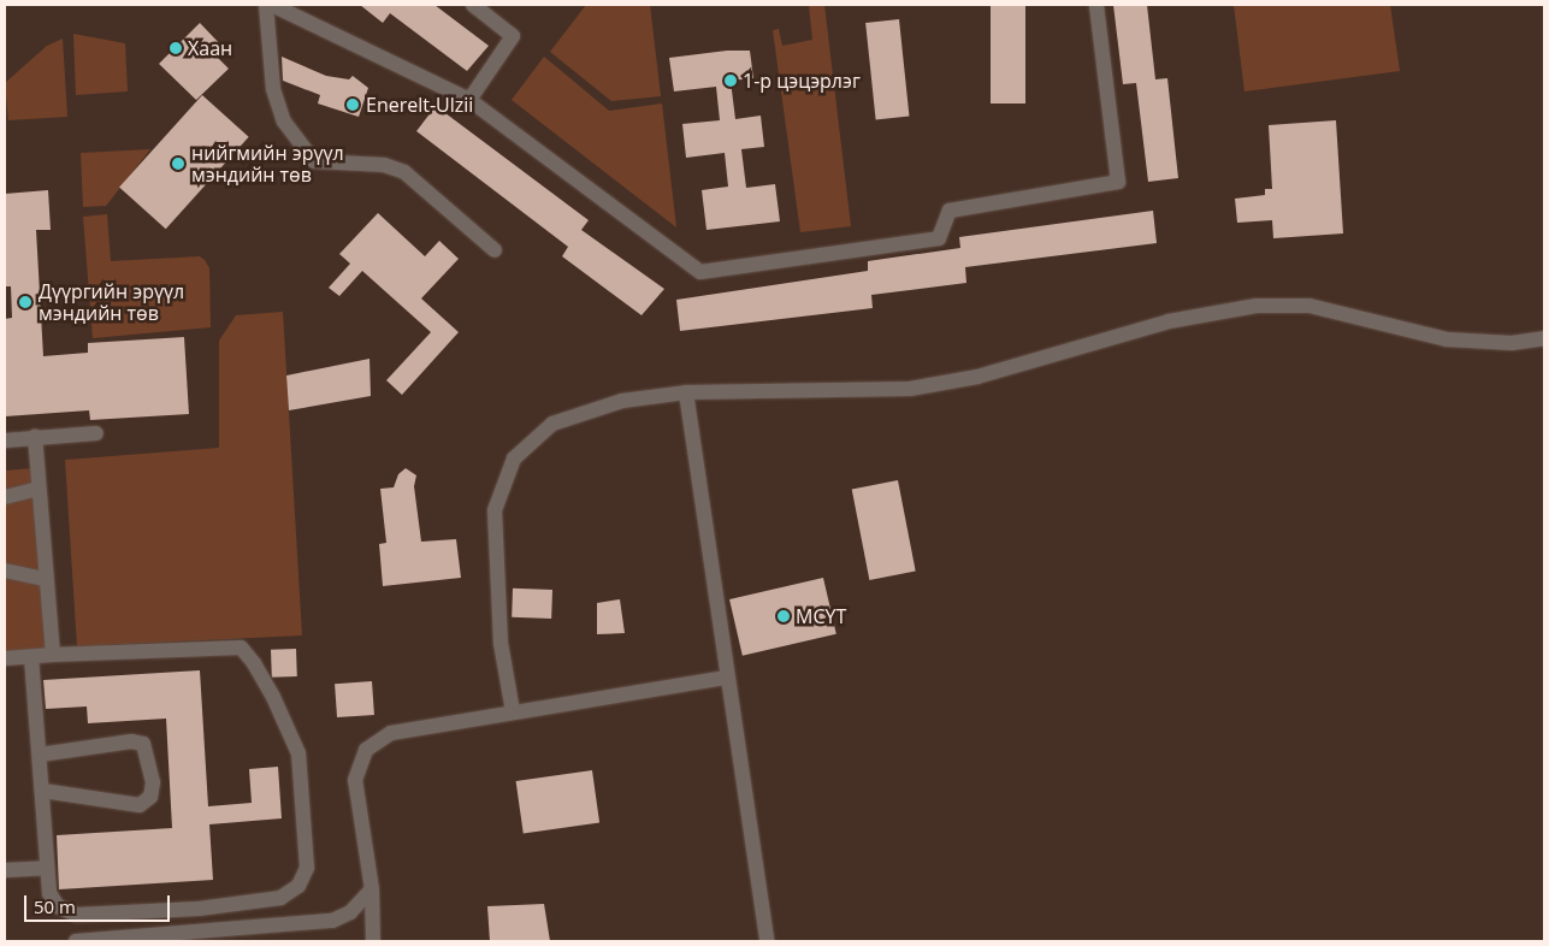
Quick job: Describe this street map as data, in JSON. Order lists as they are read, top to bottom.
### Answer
{
  "places": [
    "Хаан",
    "1-р цэцэрлэг",
    "Enerelt-Ulzii",
    "нийгмийн эрүүл мэндийн төв",
    "Дүүргийн эрүүл мэндийн төв",
    "МСҮТ"
  ],
  "scale_bar": "50 m"
}
